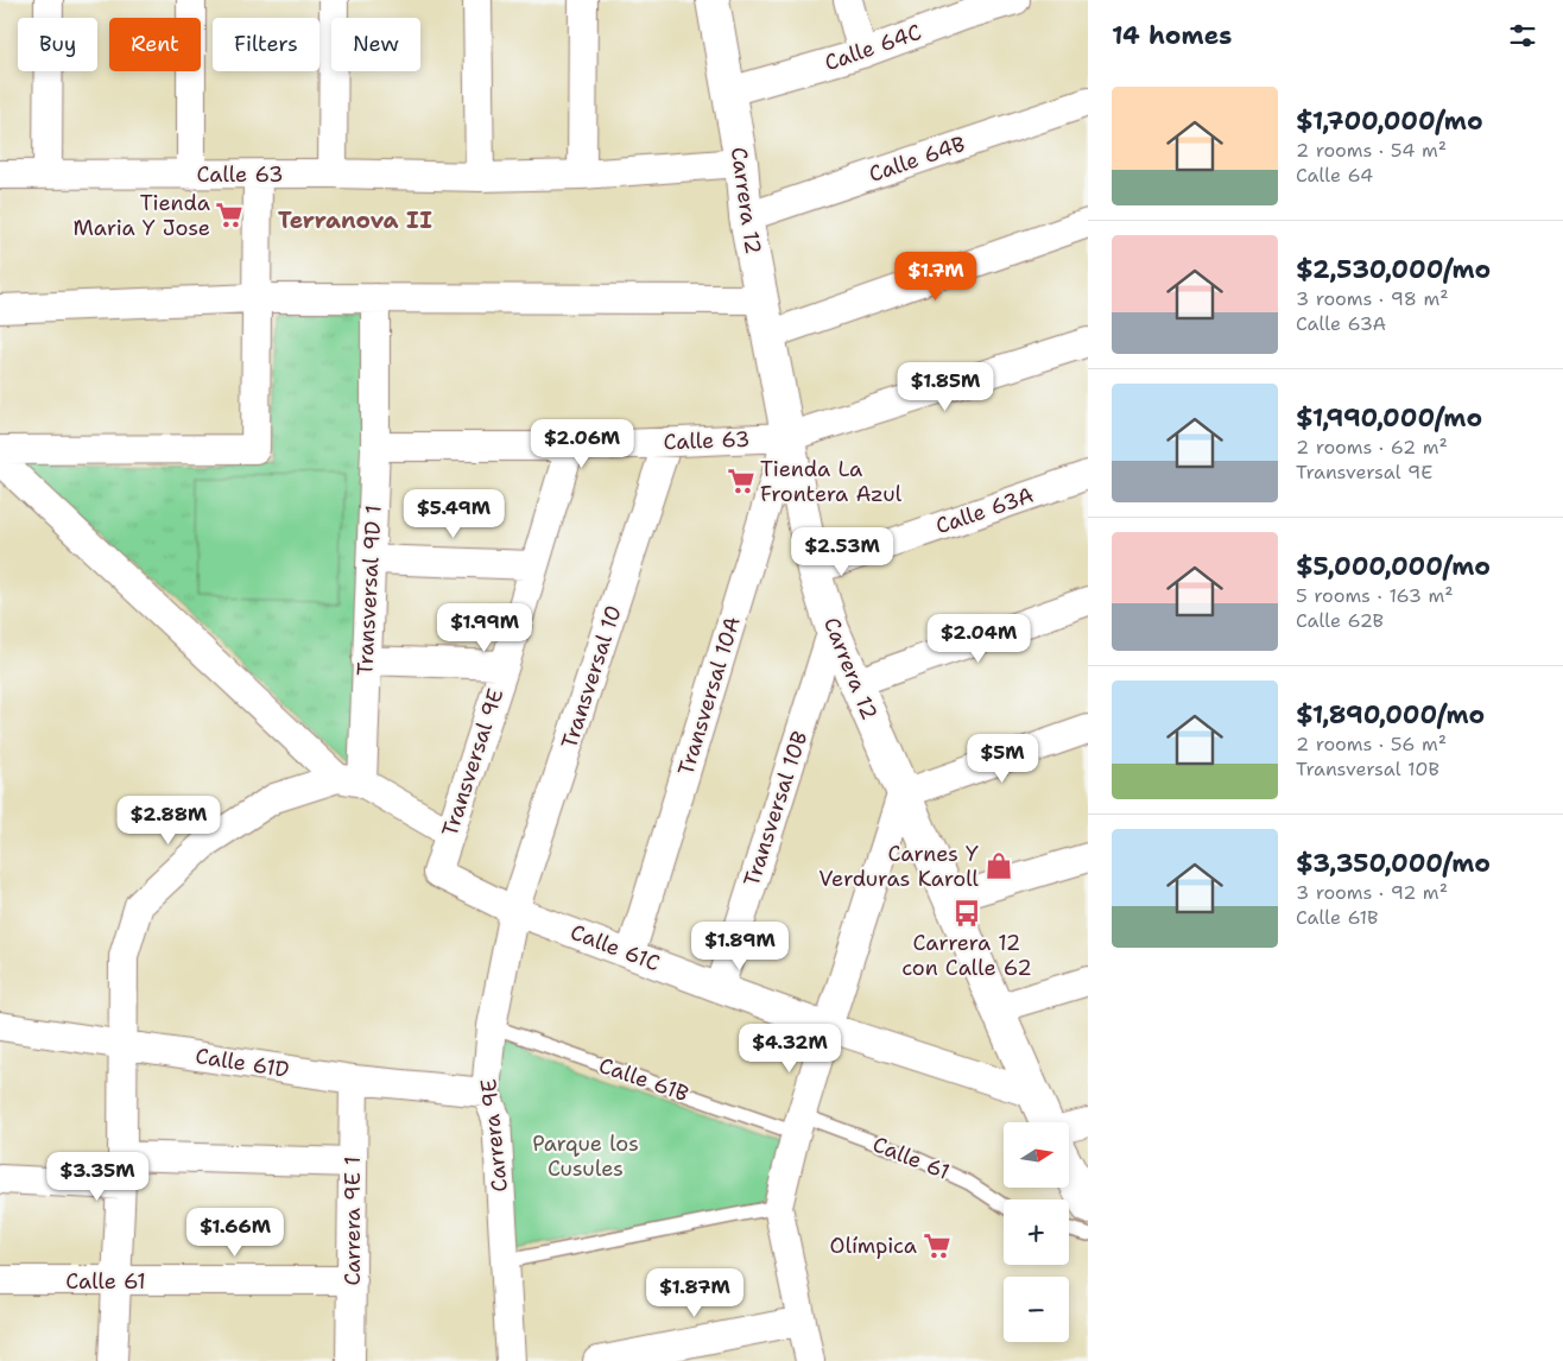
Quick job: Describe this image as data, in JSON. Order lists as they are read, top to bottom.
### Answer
{
  "streets": {
    "main road": ["Carrera 12"],
    "street": [
      "Calle 64C",
      "Calle 64B",
      "Calle 63",
      "Calle 63A",
      "Transversal 9D 1",
      "Transversal 10",
      "Transversal 10A",
      "Transversal 9E",
      "Transversal 10B",
      "Calle 61C",
      "Calle 61D",
      "Carrera 9E",
      "Calle 61",
      "Carrera 9E 1"
    ],
    "lane": ["Calle 61B"]
  },
  "crossings": [
    ["Calle 64C", "Carrera 12"],
    ["Calle 64B", "Carrera 12"],
    ["Calle 63", "Carrera 12"],
    ["Calle 63", "Transversal 9D 1"],
    ["Calle 63", "Transversal 10"],
    ["Calle 63", "Transversal 10A"],
    ["Calle 63", "Transversal 9E"],
    ["Carrera 12", "Calle 63A"],
    ["Carrera 12", "Transversal 10A"],
    ["Carrera 12", "Transversal 10B"],
    ["Carrera 12", "Calle 61C"],
    ["Transversal 10", "Calle 61C"],
    ["Transversal 10", "Carrera 9E"],
    ["Transversal 10A", "Calle 61C"],
    ["Transversal 9E", "Calle 61C"],
    ["Transversal 10B", "Calle 61C"],
    ["Calle 61C", "Carrera 9E"],
    ["Calle 61D", "Carrera 9E"],
    ["Calle 61D", "Carrera 9E 1"],
    ["Calle 61B", "Carrera 9E"],
    ["Calle 61B", "Calle 61"],
    ["Calle 61", "Carrera 9E 1"]
  ],
  "districts": ["Terranova II"],
  "parks": ["Parque los Cusules"],
  "places": {
    "supermarket": ["Tienda Maria Y Jose", "Tienda La Frontera Azul", "Olímpica"],
    "shop": ["Carnes Y Verduras Karoll"],
    "bus stop": ["Carrera 12 con Calle 62"]
  },
  "north": "right",
  "page": {
    "heading": "14 homes",
    "chip": [
      "Buy",
      "Rent",
      "Filters",
      "New"
    ],
    "list": [
      {
        "name": "$1,700,000/mo",
        "note": "2 rooms · 54 m² · Calle 64"
      },
      {
        "name": "$2,530,000/mo",
        "note": "3 rooms · 98 m² · Calle 63A"
      },
      {
        "name": "$1,990,000/mo",
        "note": "2 rooms · 62 m² · Transversal 9E"
      },
      {
        "name": "$5,000,000/mo",
        "note": "5 rooms · 163 m² · Calle 62B"
      },
      {
        "name": "$1,890,000/mo",
        "note": "2 rooms · 56 m² · Transversal 10B"
      },
      {
        "name": "$3,350,000/mo",
        "note": "3 rooms · 92 m² · Calle 61B"
      }
    ],
    "price": [
      "$1.7M",
      "$1.85M",
      "$2.06M",
      "$5.49M",
      "$2.53M",
      "$1.99M",
      "$2.04M",
      "$5M",
      "$2.88M",
      "$1.89M",
      "$4.32M",
      "$3.35M",
      "$1.66M",
      "$1.87M"
    ],
    "map_buttons": ["+", "−"]
  }
}
